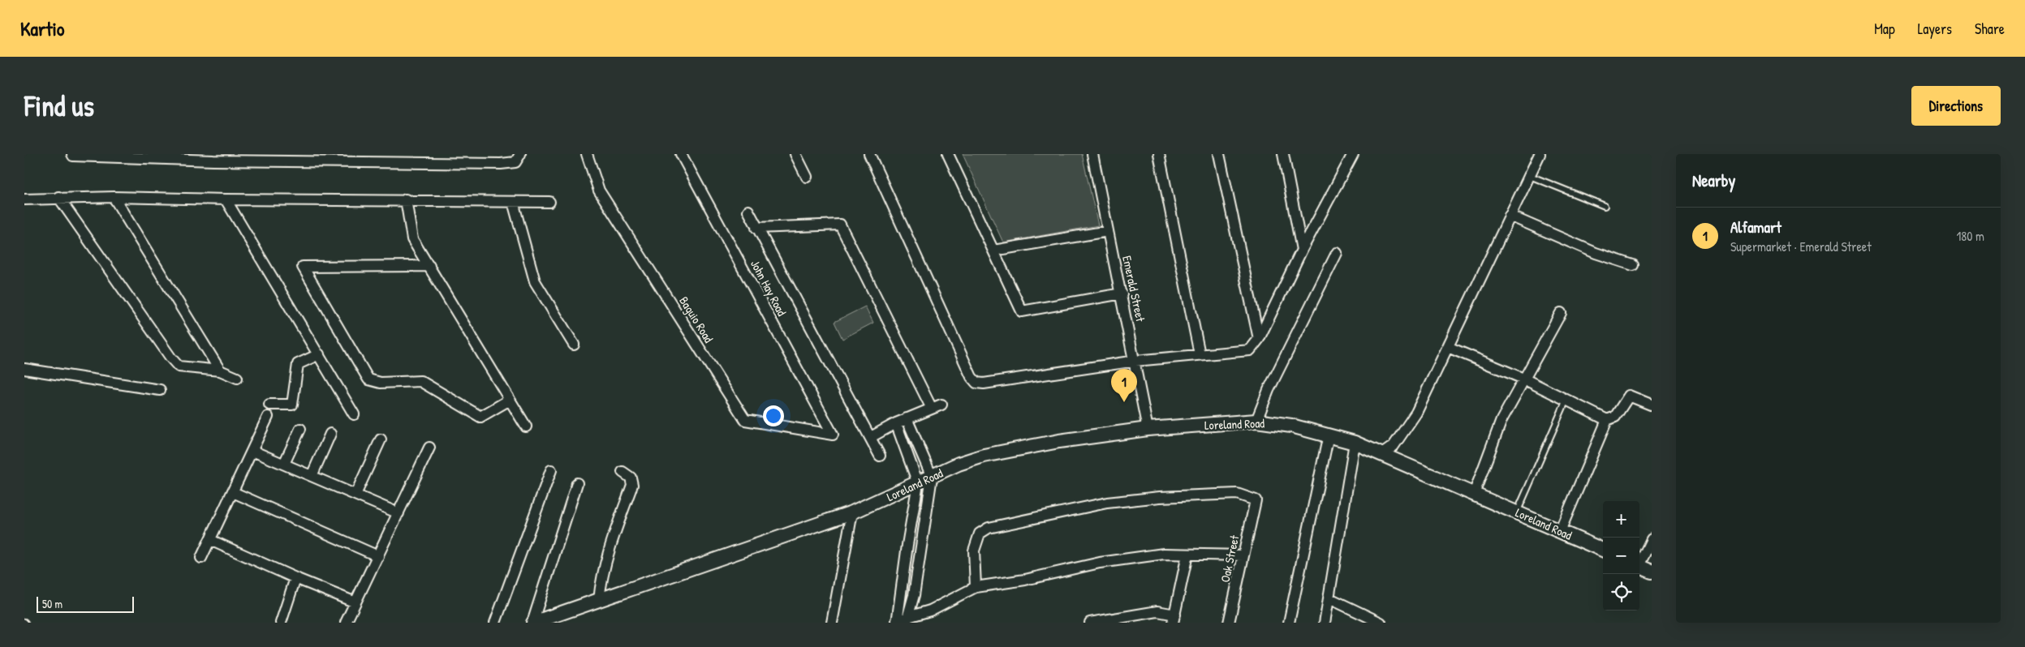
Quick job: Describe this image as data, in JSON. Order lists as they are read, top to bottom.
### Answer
{
  "streets": {
    "street": [
      "John Hay Road",
      "Emerald Street",
      "Baguio Road",
      "Loreland Road",
      "Oak Street"
    ]
  },
  "crossings": [
    ["John Hay Road", "Baguio Road"],
    ["Emerald Street", "Loreland Road"]
  ],
  "scale_bar": "50 m",
  "page": {
    "header": "Kartio",
    "nav": ["Map", "Layers", "Share"],
    "buttons": "Directions",
    "title": "Find us",
    "heading": "Nearby",
    "list": [
      {
        "mark": "1",
        "name": "Alfamart",
        "note": "Supermarket · Emerald Street",
        "value": "180 m"
      }
    ],
    "pins": "1",
    "map_buttons": ["+", "−"],
    "scale": "50 m"
  }
}
